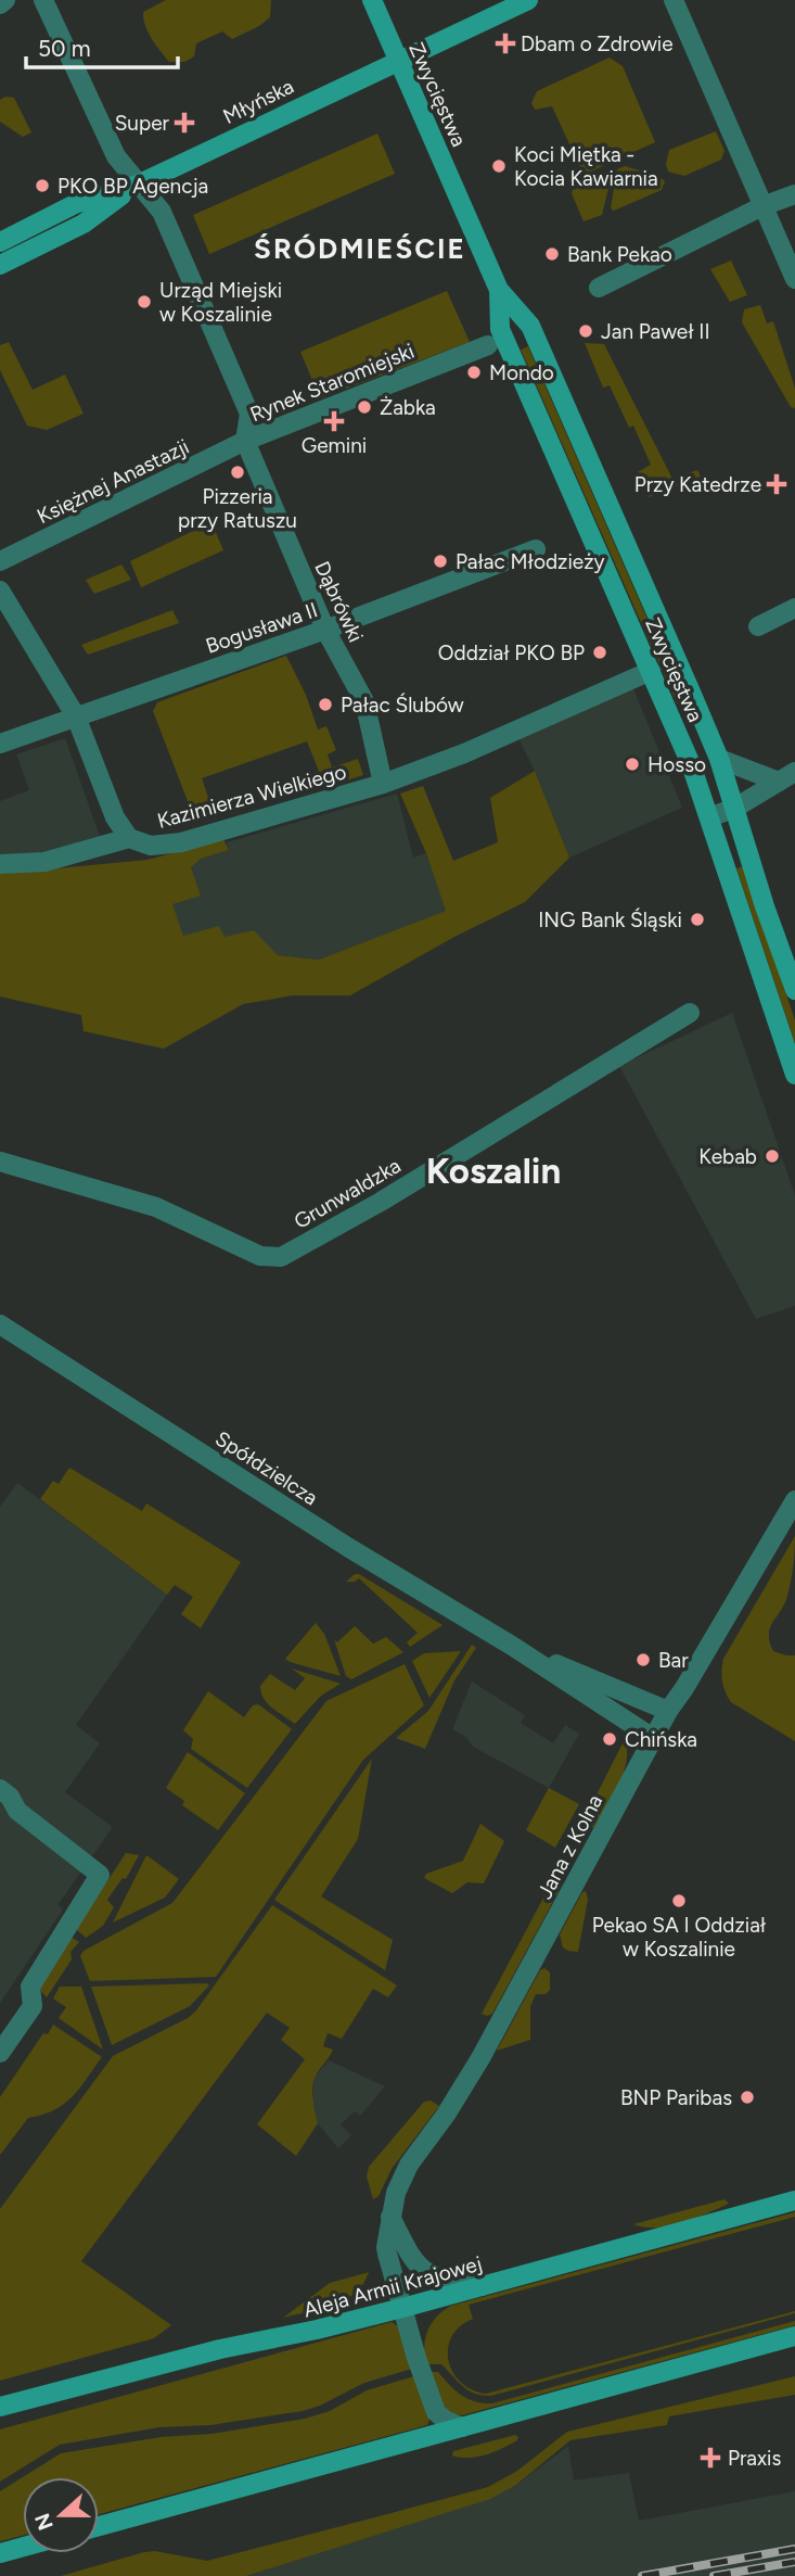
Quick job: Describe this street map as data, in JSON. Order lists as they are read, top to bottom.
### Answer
{
  "streets": {
    "street": [
      "Zwycięstwa",
      "Młyńska",
      "Rynek Staromiejski",
      "Księżnej Anastazji",
      "Dąbrówki",
      "Bogusława II",
      "Kazimierza Wielkiego",
      "Grunwaldzka",
      "Spółdzielcza",
      "Jana z Kolna",
      "Aleja Armii Krajowej"
    ]
  },
  "crossings": [
    ["Zwycięstwa", "Młyńska"],
    ["Zwycięstwa", "Kazimierza Wielkiego"],
    ["Młyńska", "Rynek Staromiejski"],
    ["Rynek Staromiejski", "Księżnej Anastazji"],
    ["Rynek Staromiejski", "Dąbrówki"],
    ["Księżnej Anastazji", "Dąbrówki"],
    ["Dąbrówki", "Bogusława II"],
    ["Dąbrówki", "Kazimierza Wielkiego"],
    ["Spółdzielcza", "Jana z Kolna"],
    ["Jana z Kolna", "Aleja Armii Krajowej"]
  ],
  "districts": ["ŚRÓDMIEŚCIE", "Koszalin"],
  "places": {
    "health": [
      "Dbam o Zdrowie",
      "Super",
      "Gemini",
      "Przy Katedrze",
      "Praxis"
    ],
    "other": [
      "Koci Miętka - Kocia Kawiarnia",
      "PKO BP Agencja",
      "Bank Pekao",
      "Urząd Miejski w Koszalinie",
      "Jan Paweł II",
      "Mondo",
      "Żabka",
      "Pizzeria przy Ratuszu",
      "Pałac Młodzieży",
      "Oddział PKO BP",
      "Pałac Ślubów",
      "Hosso",
      "ING Bank Śląski",
      "Kebab",
      "Bar",
      "Chińska",
      "Pekao SA I Oddział w Koszalinie",
      "BNP Paribas"
    ]
  },
  "scale_bar": "50 m",
  "north": "left"
}
